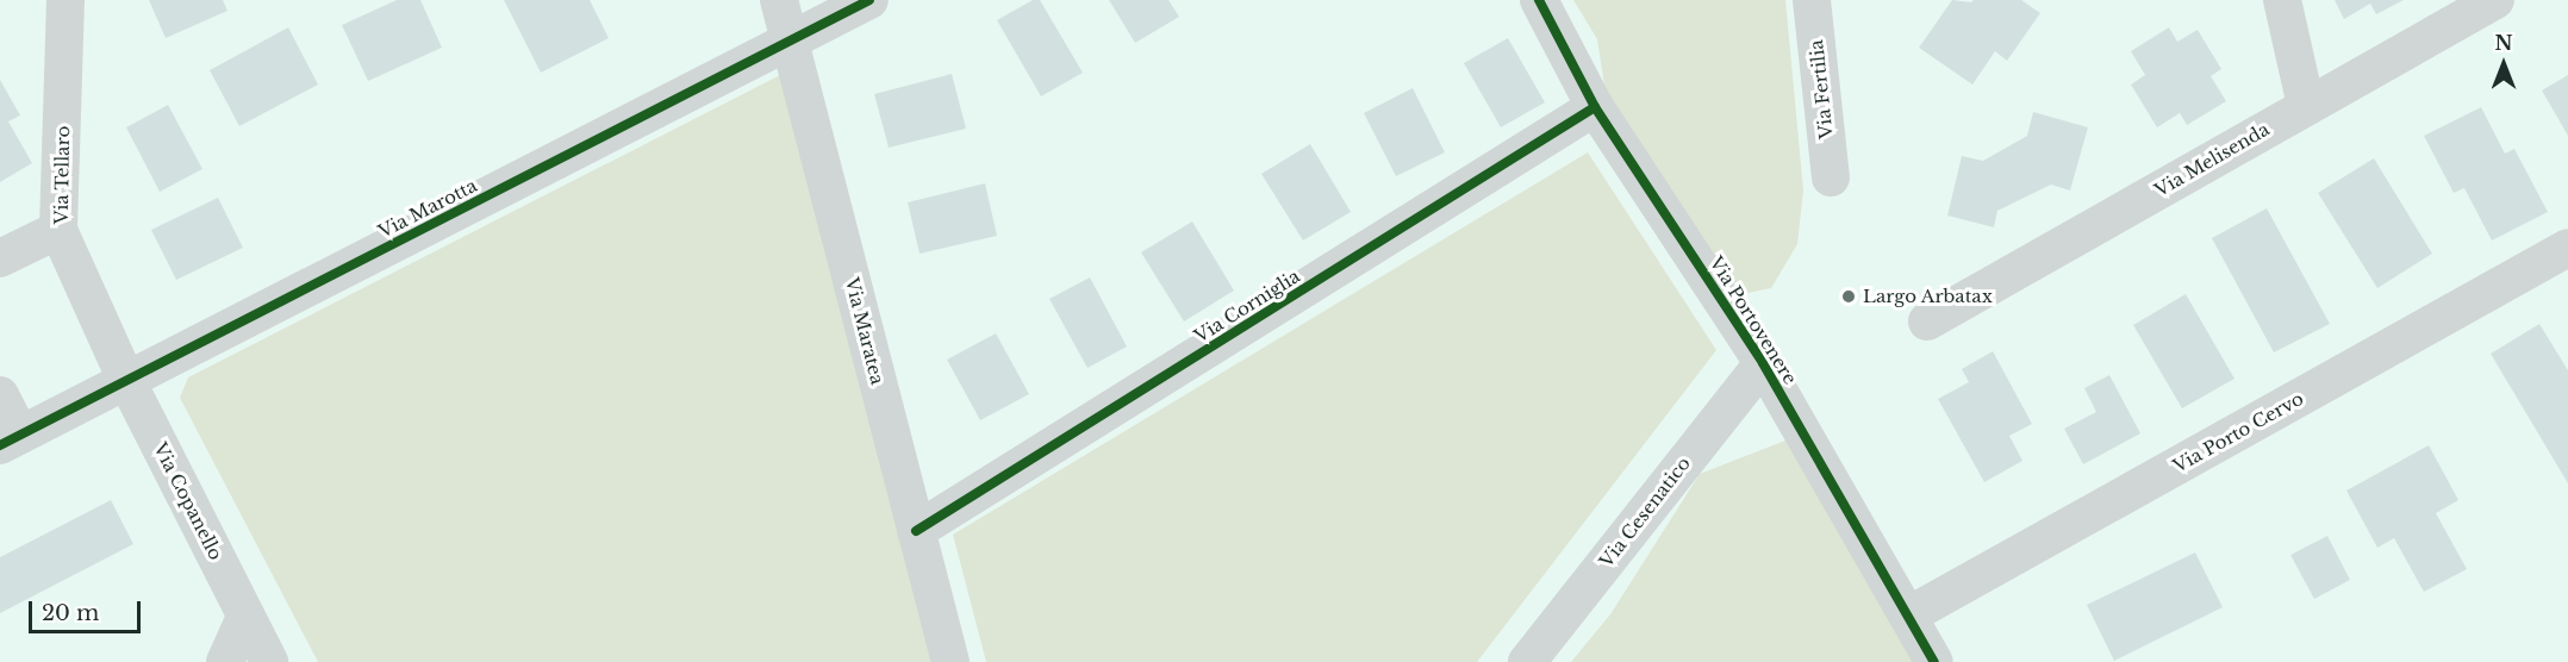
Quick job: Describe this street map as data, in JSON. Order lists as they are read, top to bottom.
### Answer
{
  "streets": {
    "street": [
      "Via Fertilia",
      "Via Melisenda",
      "Via Tellaro",
      "Via Marotta",
      "Via Corniglia",
      "Via Portovenere",
      "Via Maratea",
      "Via Porto Cervo",
      "Via Copanello",
      "Via Cesenatico"
    ]
  },
  "crossings": [
    ["Via Tellaro", "Via Marotta"],
    ["Via Tellaro", "Via Copanello"],
    ["Via Marotta", "Via Maratea"],
    ["Via Marotta", "Via Copanello"],
    ["Via Corniglia", "Via Portovenere"],
    ["Via Corniglia", "Via Maratea"],
    ["Via Portovenere", "Via Porto Cervo"],
    ["Via Portovenere", "Via Cesenatico"]
  ],
  "places": ["Largo Arbatax"],
  "scale_bar": "20 m",
  "north": "top"
}
